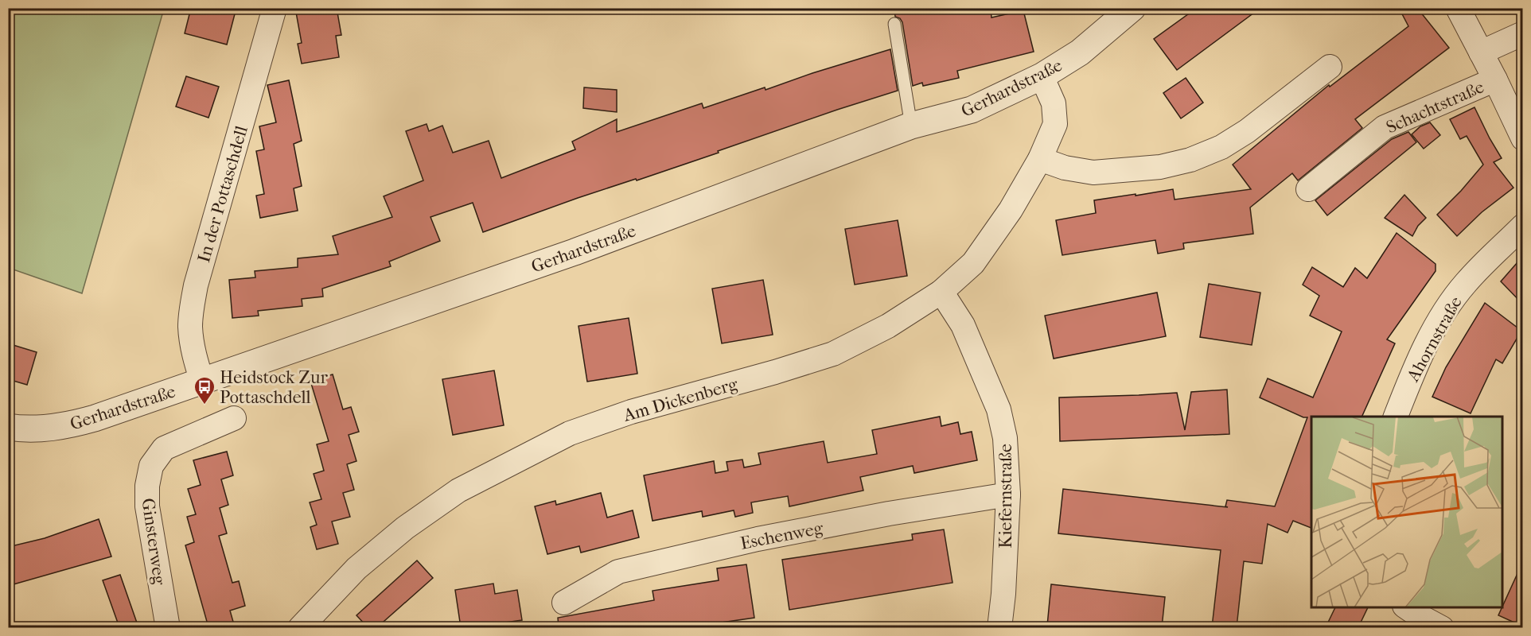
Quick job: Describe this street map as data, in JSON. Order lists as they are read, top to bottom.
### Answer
{
  "streets": {
    "street": [
      "Gerhardstraße",
      "Schachtstraße",
      "In der Pottaschdell",
      "Ahornstraße",
      "Am Dickenberg",
      "Kiefernstraße",
      "Eschenweg",
      "Ginsterweg"
    ]
  },
  "crossings": [
    ["Gerhardstraße", "In der Pottaschdell"],
    ["Gerhardstraße", "Am Dickenberg"],
    ["Am Dickenberg", "Kiefernstraße"],
    ["Kiefernstraße", "Eschenweg"]
  ],
  "places": {
    "bus stop": ["Heidstock Zur Pottaschdell"]
  }
}
